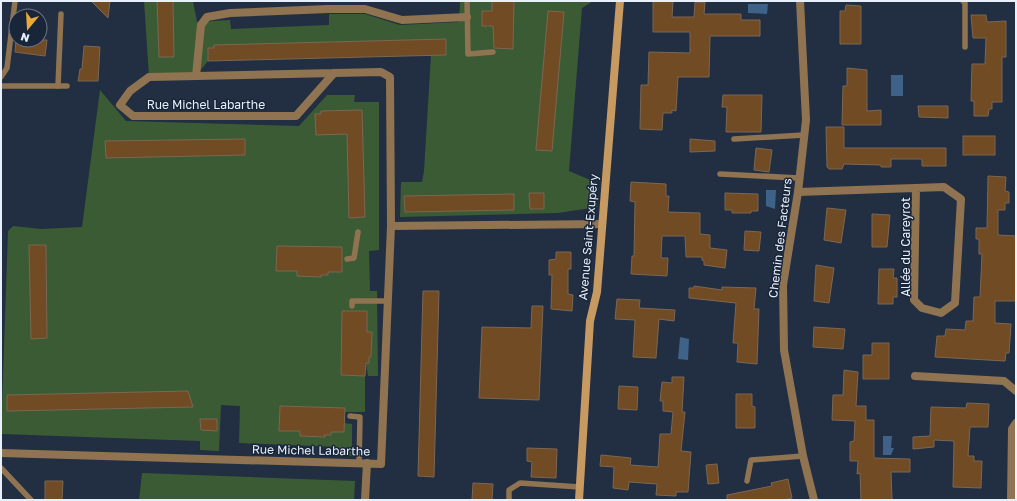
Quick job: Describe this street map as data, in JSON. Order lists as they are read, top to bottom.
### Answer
{
  "streets": {
    "main road": ["Avenue Saint-Exupéry"],
    "street": ["Rue Michel Labarthe", "Chemin des Facteurs", "Allée du Careyrot"]
  },
  "crossings": [
    ["Chemin des Facteurs", "Allée du Careyrot"]
  ],
  "north": "bottom"
}
